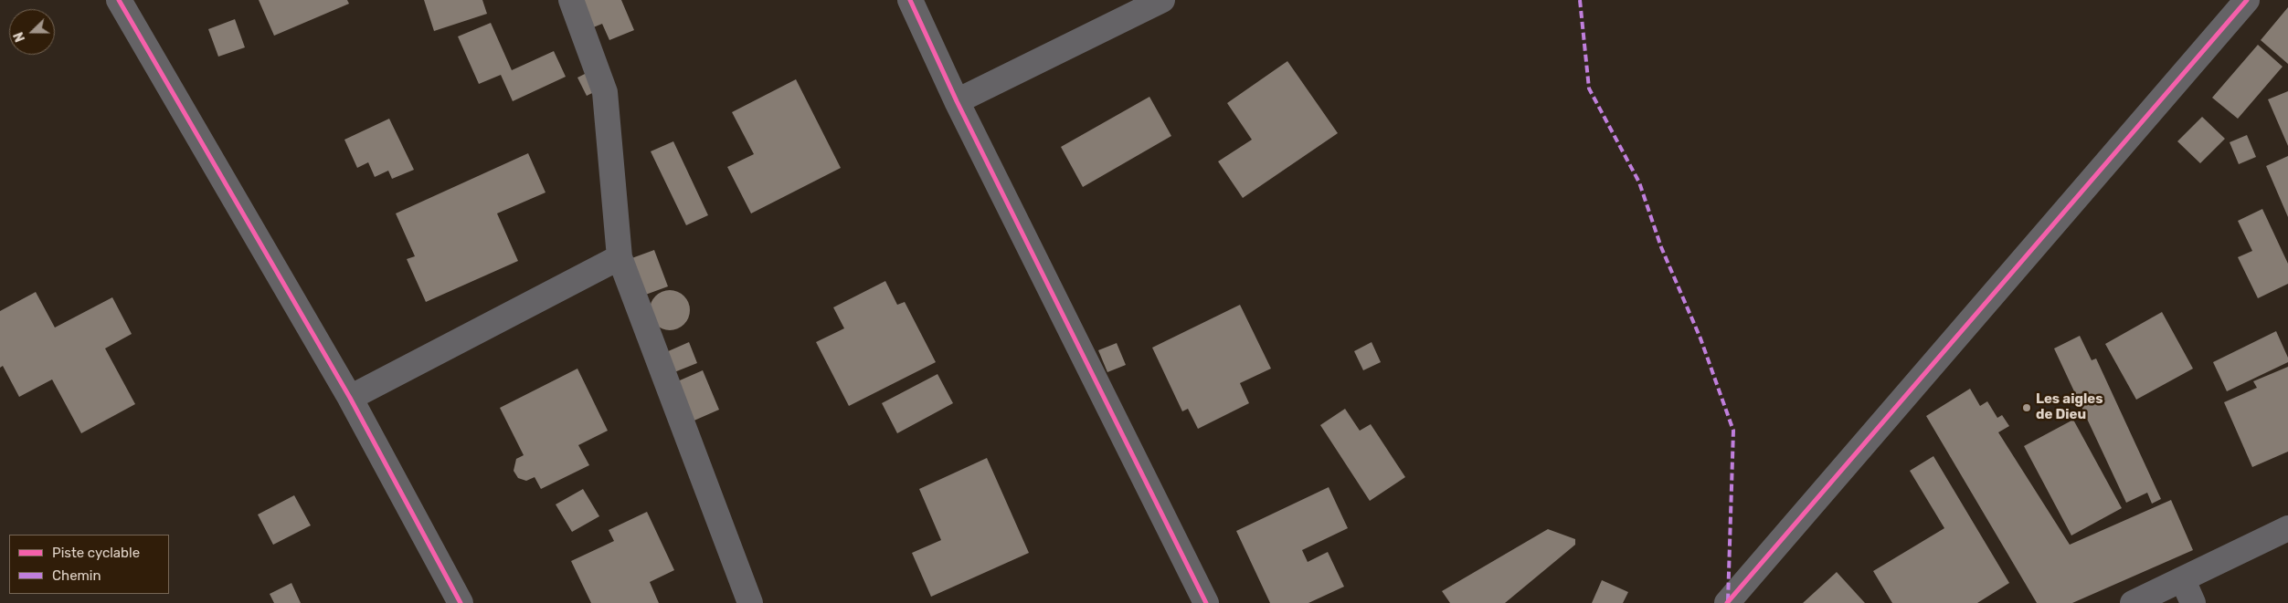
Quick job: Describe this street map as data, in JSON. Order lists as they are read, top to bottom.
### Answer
{
  "places": ["Les aigles de Dieu"],
  "legend": ["Piste cyclable", "Chemin"],
  "north": "left"
}
